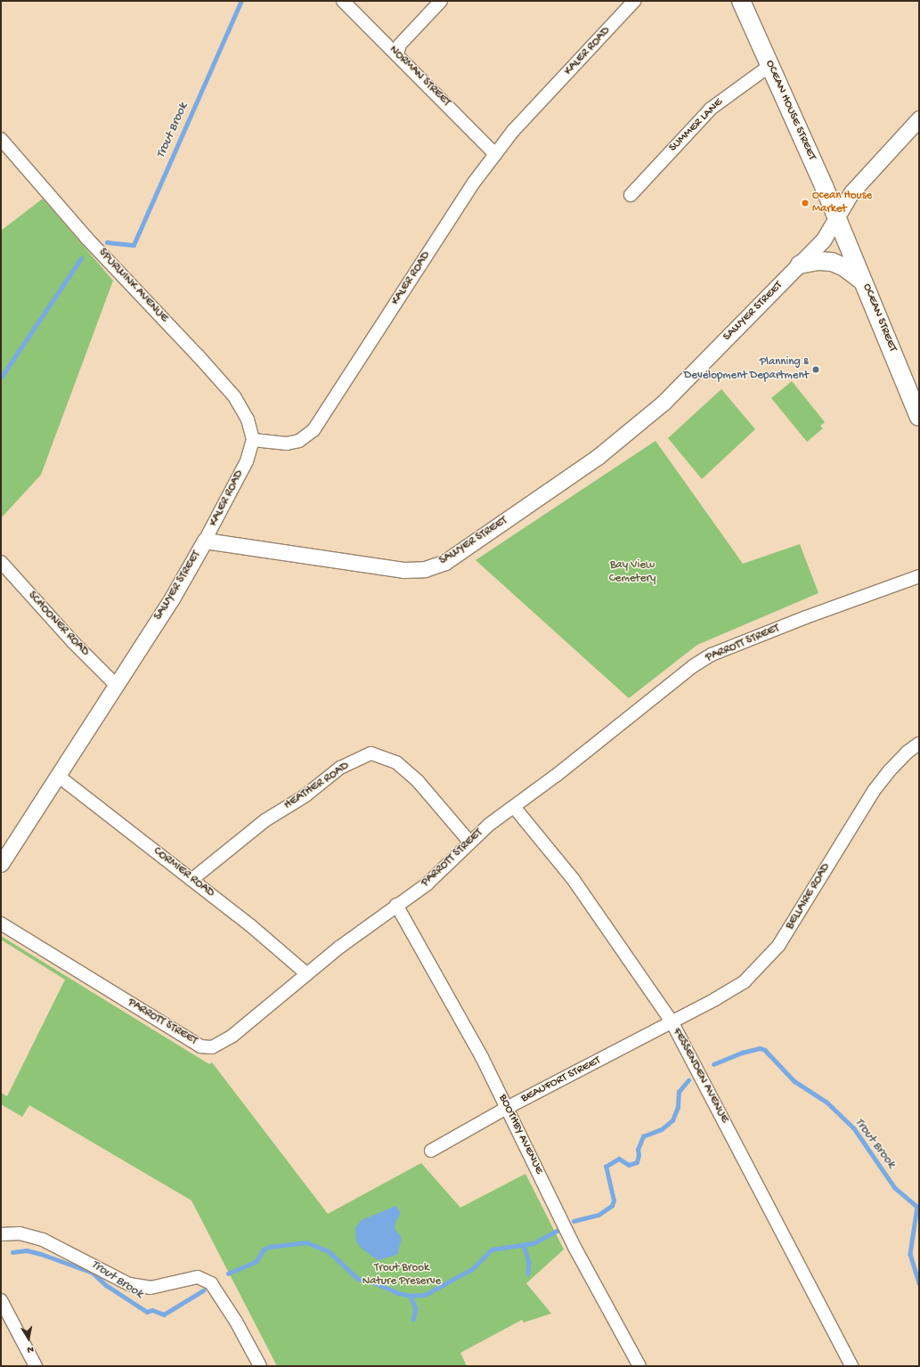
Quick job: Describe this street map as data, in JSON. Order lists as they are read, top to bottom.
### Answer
{
  "streets": {
    "main road": ["OCEAN HOUSE STREET", "OCEAN STREET"],
    "street": [
      "KALER ROAD",
      "NORMAN STREET",
      "SUMMER LANE",
      "SPURWINK AVENUE",
      "SAWYER STREET",
      "SCHOONER ROAD",
      "PARROTT STREET",
      "HEATHER ROAD",
      "CORMIER ROAD",
      "BELLAIRE ROAD",
      "FESSENDEN AVENUE",
      "BEAUFORT STREET",
      "BOOTHBY AVENUE"
    ]
  },
  "crossings": [
    ["KALER ROAD", "NORMAN STREET"],
    ["KALER ROAD", "SPURWINK AVENUE"],
    ["KALER ROAD", "SAWYER STREET"],
    ["OCEAN HOUSE STREET", "SUMMER LANE"],
    ["OCEAN HOUSE STREET", "SAWYER STREET"],
    ["OCEAN HOUSE STREET", "OCEAN STREET"],
    ["SAWYER STREET", "OCEAN STREET"],
    ["SAWYER STREET", "SCHOONER ROAD"],
    ["SAWYER STREET", "CORMIER ROAD"],
    ["PARROTT STREET", "HEATHER ROAD"],
    ["PARROTT STREET", "CORMIER ROAD"],
    ["PARROTT STREET", "FESSENDEN AVENUE"],
    ["PARROTT STREET", "BOOTHBY AVENUE"],
    ["HEATHER ROAD", "CORMIER ROAD"],
    ["BELLAIRE ROAD", "FESSENDEN AVENUE"],
    ["BELLAIRE ROAD", "BEAUFORT STREET"],
    ["FESSENDEN AVENUE", "BEAUFORT STREET"],
    ["BEAUFORT STREET", "BOOTHBY AVENUE"]
  ],
  "water": ["Trout Brook"],
  "parks": ["Bay View Cemetery", "Trout Brook Nature Preserve"],
  "places": ["Ocean House Market", "Planning & Development Department"],
  "north": "bottom"
}
